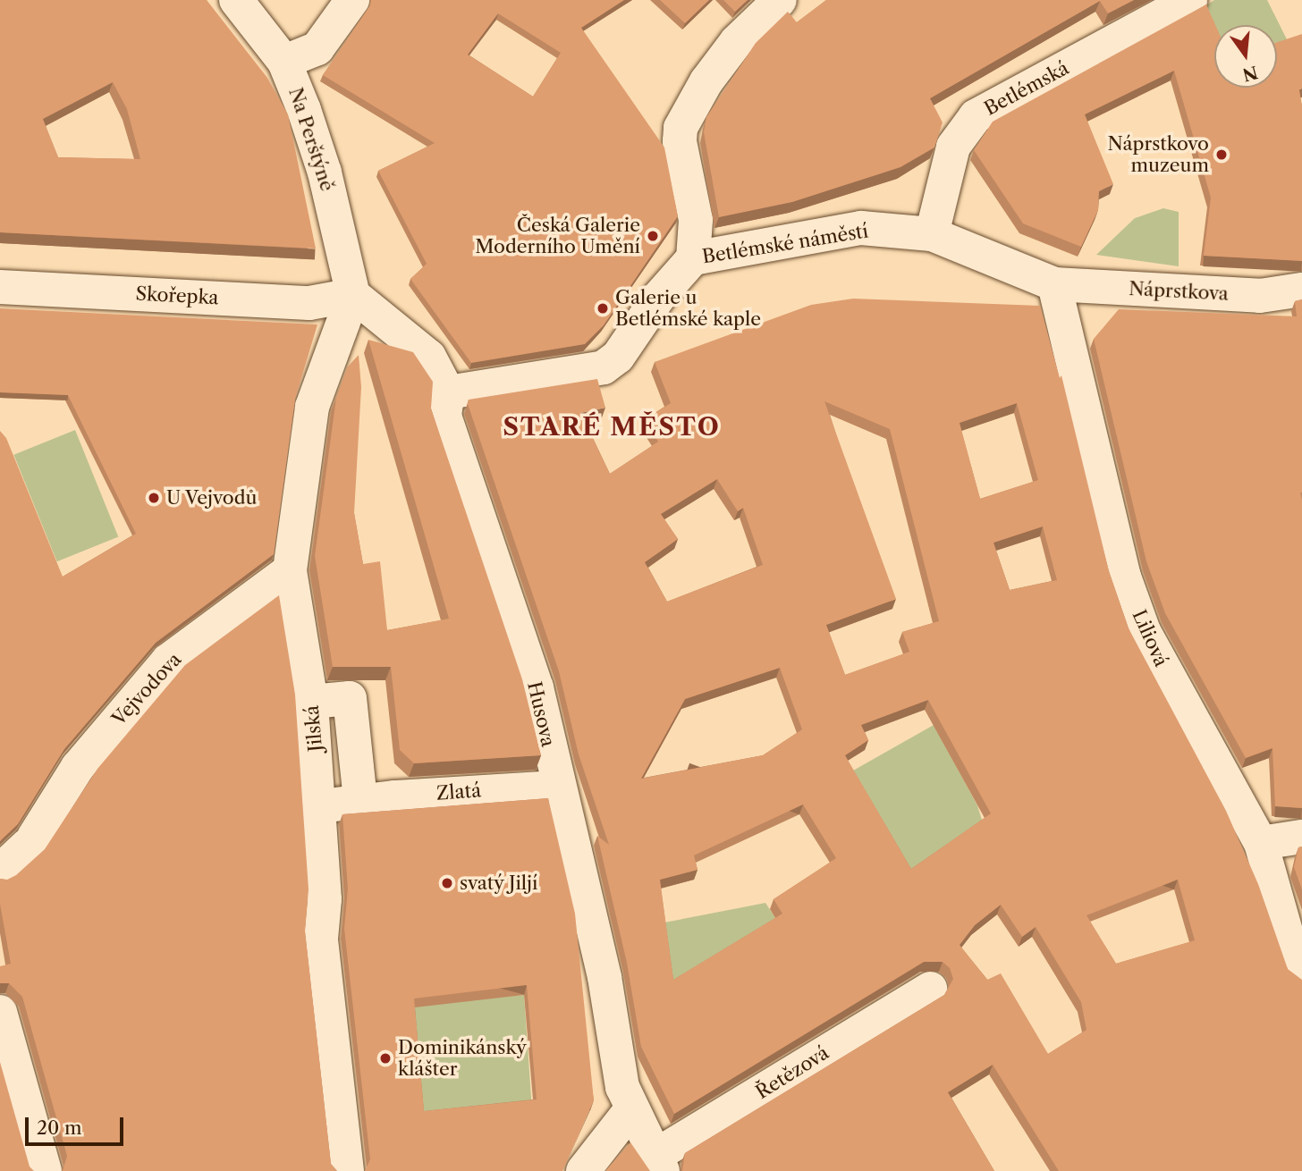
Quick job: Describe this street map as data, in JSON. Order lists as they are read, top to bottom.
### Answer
{
  "streets": {
    "street": [
      "Betlémská",
      "Na Perštýně",
      "Betlémské náměstí",
      "Náprstkova",
      "Skořepka",
      "Liliová",
      "Vejvodova",
      "Husova",
      "Jilská",
      "Zlatá",
      "Řetězová"
    ]
  },
  "crossings": [
    ["Betlémská", "Betlémské náměstí"],
    ["Na Perštýně", "Skořepka"],
    ["Na Perštýně", "Husova"],
    ["Na Perštýně", "Jilská"],
    ["Betlémské náměstí", "Náprstkova"],
    ["Betlémské náměstí", "Liliová"],
    ["Betlémské náměstí", "Husova"],
    ["Náprstkova", "Liliová"],
    ["Skořepka", "Husova"],
    ["Skořepka", "Jilská"],
    ["Vejvodova", "Jilská"],
    ["Husova", "Jilská"],
    ["Husova", "Zlatá"],
    ["Husova", "Řetězová"],
    ["Jilská", "Zlatá"]
  ],
  "districts": ["STARÉ MĚSTO"],
  "places": [
    "Náprstkovo muzeum",
    "Česká Galerie Moderního Umění",
    "Galerie u Betlémské kaple",
    "U Vejvodů",
    "svatý Jiljí",
    "Dominikánský klášter"
  ],
  "scale_bar": "20 m",
  "north": "bottom"
}
